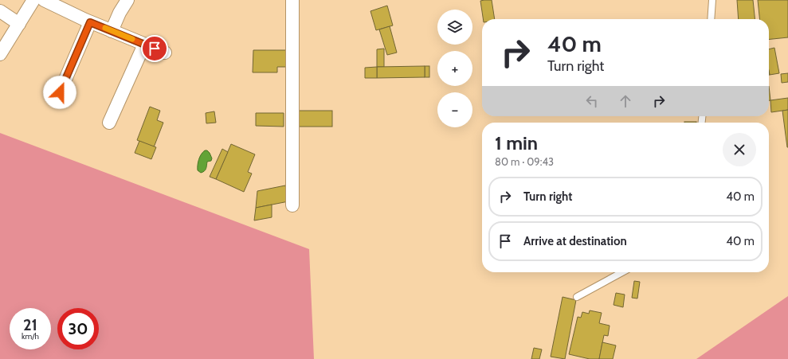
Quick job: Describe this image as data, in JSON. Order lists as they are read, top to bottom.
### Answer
{
  "page": {
    "map_buttons": ["+", "−"],
    "turn": ["40 m", "Turn right"],
    "heading": ["1 min", "80 m · 09:43"],
    "list": [
      {
        "name": "Turn right",
        "value": "40 m"
      },
      {
        "name": "Arrive at destination",
        "value": "40 m"
      }
    ],
    "speed": "21 km/h",
    "limit": "30"
  }
}
